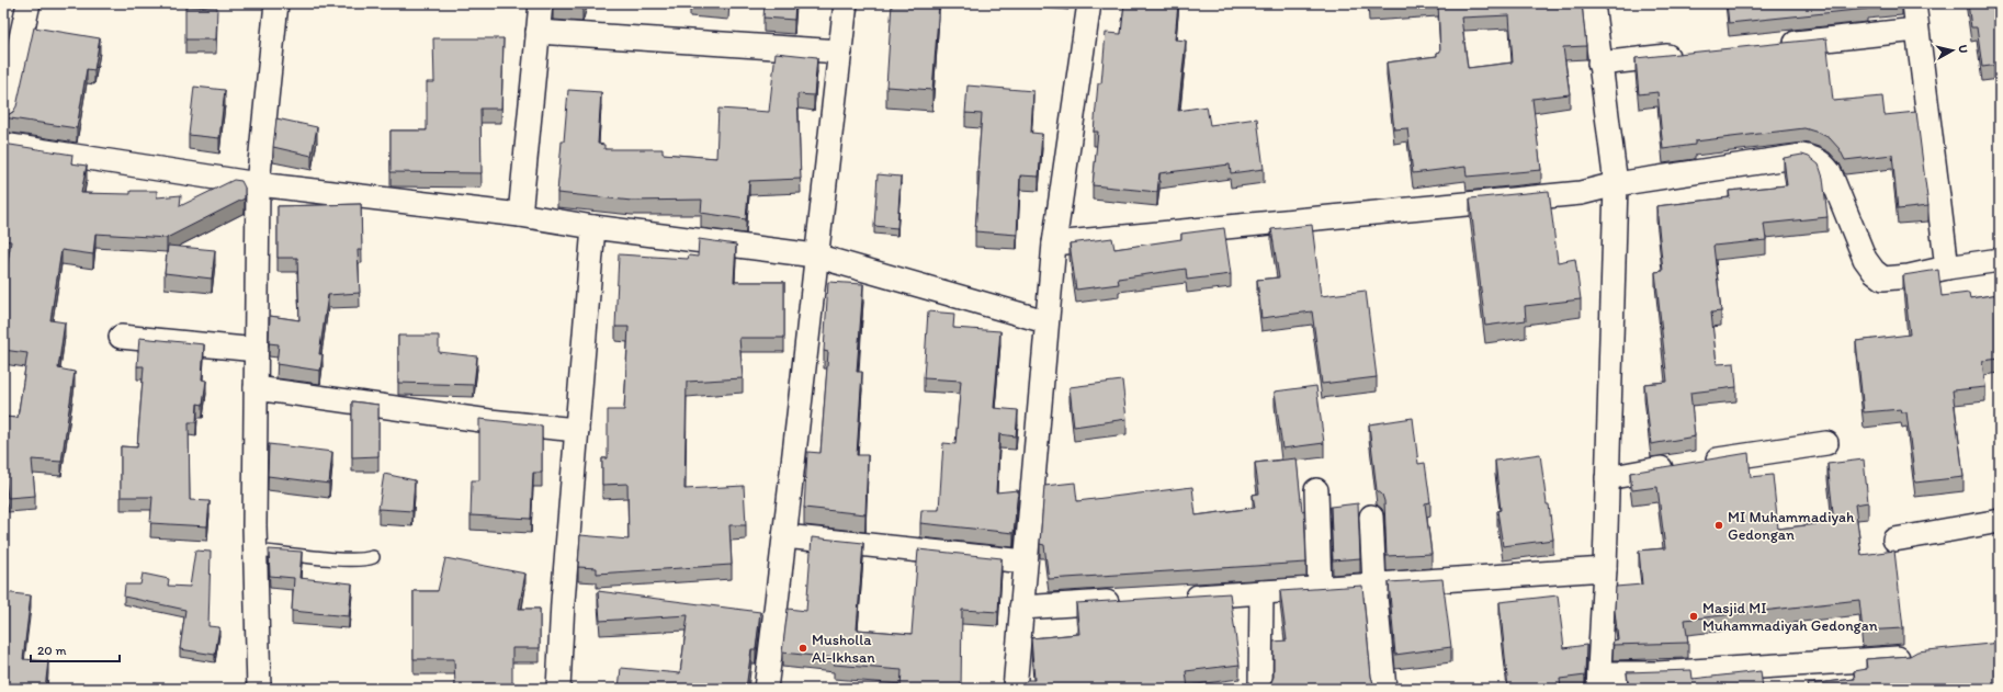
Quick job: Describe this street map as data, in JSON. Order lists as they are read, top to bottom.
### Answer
{
  "places": ["MI Muhammadiyah Gedongan", "Masjid MI Muhammadiyah Gedongan", "Musholla Al-Ikhsan"],
  "scale_bar": "20 m",
  "north": "right"
}
